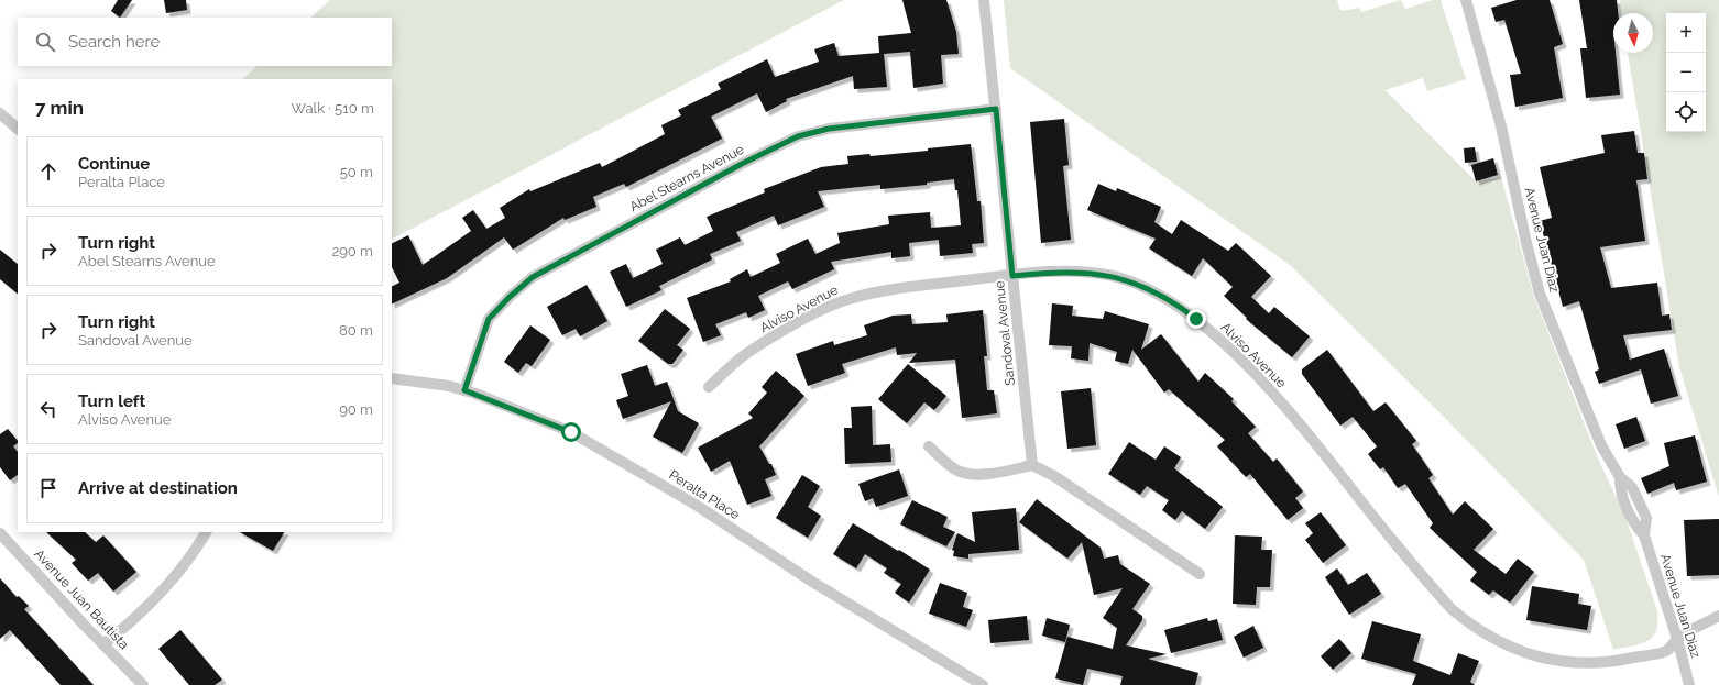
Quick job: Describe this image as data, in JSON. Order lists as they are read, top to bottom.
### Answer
{
  "streets": {
    "street": [
      "Abel Stearns Avenue",
      "Avenue Juan Diaz",
      "Alviso Avenue",
      "Sandoval Avenue",
      "Peralta Place",
      "Avenue Juan Bautista"
    ]
  },
  "crossings": [
    ["Abel Stearns Avenue", "Sandoval Avenue"],
    ["Abel Stearns Avenue", "Peralta Place"],
    ["Avenue Juan Diaz", "Alviso Avenue"],
    ["Alviso Avenue", "Sandoval Avenue"]
  ],
  "north": "bottom",
  "page": {
    "map_buttons": ["+", "−"],
    "search": "Search here",
    "heading": ["7 min", "Walk · 510 m"],
    "list": [
      ["Continue", "Peralta Place", "50 m"],
      ["Turn right", "Abel Stearns Avenue", "290 m"],
      ["Turn right", "Sandoval Avenue", "80 m"],
      ["Turn left", "Alviso Avenue", "90 m"],
      "Arrive at destination"
    ]
  }
}
